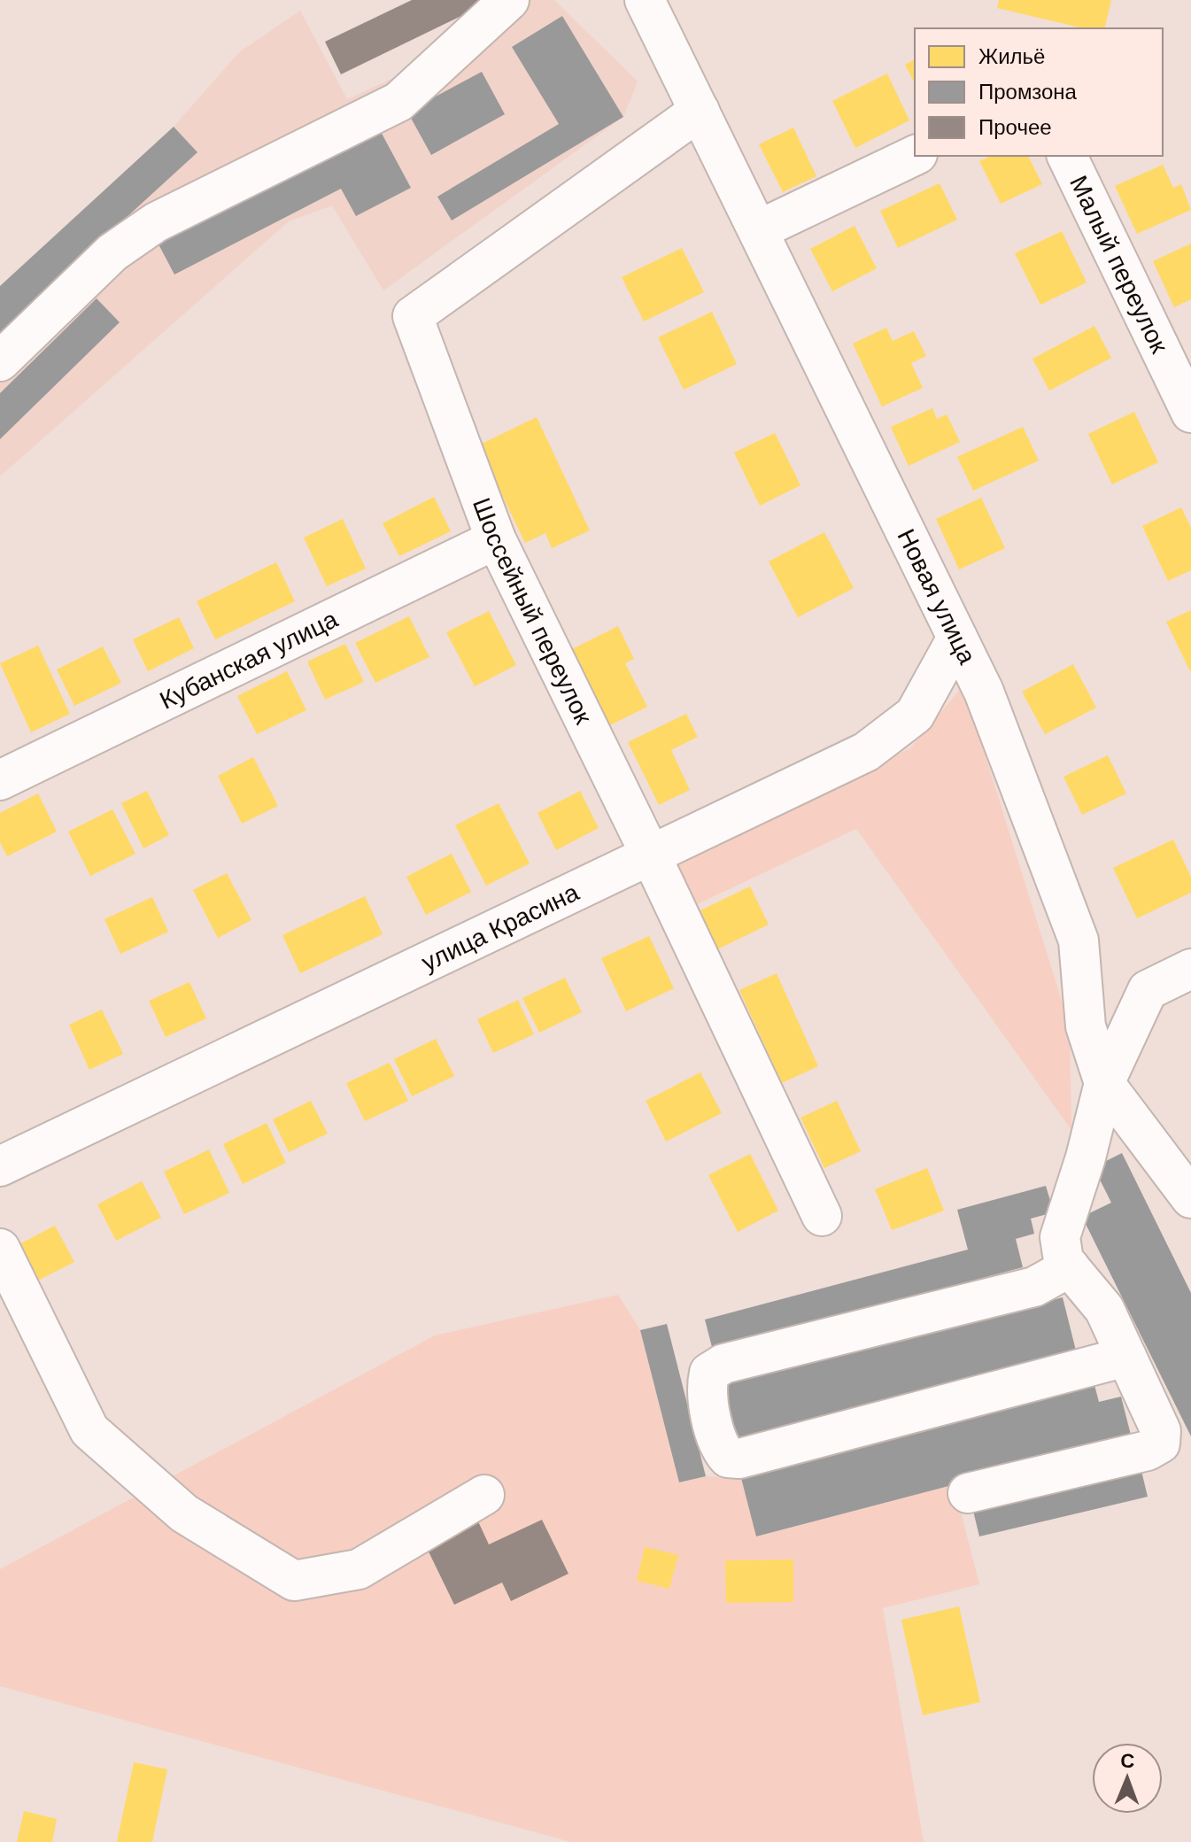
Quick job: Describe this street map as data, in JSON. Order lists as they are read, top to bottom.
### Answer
{
  "streets": {
    "street": [
      "Малый переулок",
      "Новая улица",
      "Шоссейный переулок",
      "Кубанская улица",
      "улица Красина"
    ]
  },
  "crossings": [
    ["Новая улица", "Шоссейный переулок"],
    ["Новая улица", "улица Красина"],
    ["Шоссейный переулок", "Кубанская улица"],
    ["Шоссейный переулок", "улица Красина"]
  ],
  "legend": ["Жильё", "Промзона", "Прочее"],
  "north": "top"
}
